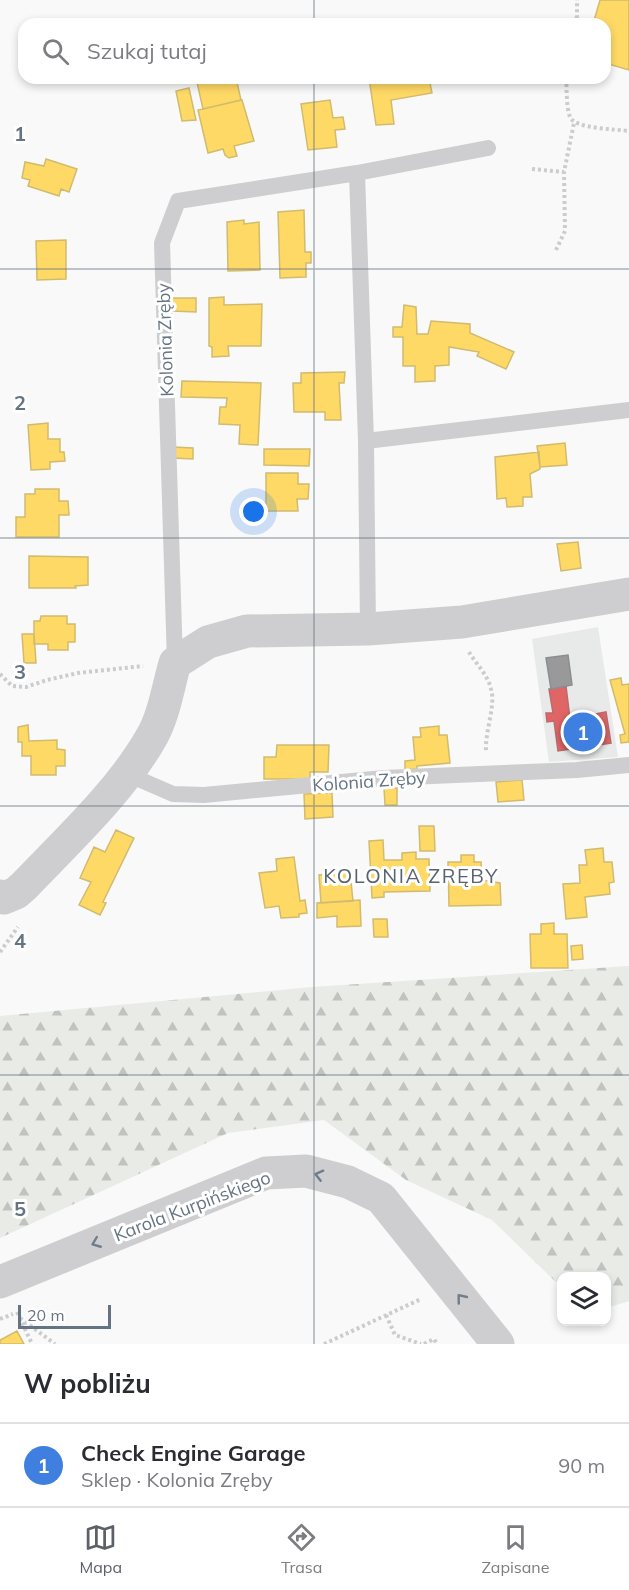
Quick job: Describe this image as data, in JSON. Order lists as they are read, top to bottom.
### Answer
{
  "streets": {
    "street": ["Kolonia Zręby", "Karola Kurpińskiego"]
  },
  "one_way": ["Karola Kurpińskiego"],
  "districts": ["KOLONIA ZRĘBY"],
  "scale_bar": "20 m",
  "page": {
    "search": "Szukaj tutaj",
    "pins": "1",
    "scale": "20 m",
    "heading": "W pobliżu",
    "list": [
      {
        "mark": "1",
        "name": "Check Engine Garage",
        "note": "Sklep · Kolonia Zręby",
        "value": "90 m"
      }
    ],
    "nav": ["Mapa", "Trasa", "Zapisane"]
  },
  "grid": {
    "rows": [
      "1",
      "2",
      "3",
      "4",
      "5"
    ]
  }
}
